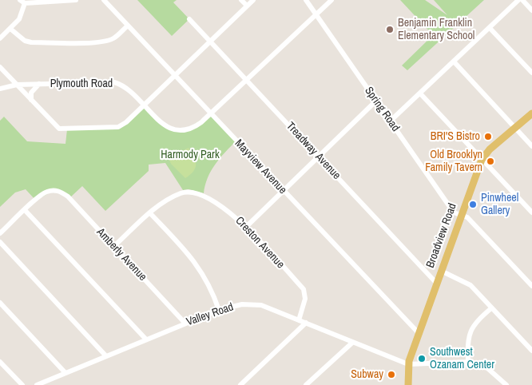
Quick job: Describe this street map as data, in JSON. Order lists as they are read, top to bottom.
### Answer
{
  "streets": {
    "main road": ["Broadview Road"],
    "street": [
      "Plymouth Road",
      "Spring Road",
      "Treadway Avenue",
      "Mayview Avenue",
      "Creston Avenue",
      "Amberly Avenue",
      "Valley Road"
    ]
  },
  "crossings": [
    ["Plymouth Road", "Spring Road"],
    ["Plymouth Road", "Treadway Avenue"],
    ["Plymouth Road", "Mayview Avenue"],
    ["Spring Road", "Broadview Road"],
    ["Treadway Avenue", "Broadview Road"],
    ["Mayview Avenue", "Broadview Road"],
    ["Broadview Road", "Valley Road"],
    ["Creston Avenue", "Valley Road"],
    ["Amberly Avenue", "Valley Road"]
  ],
  "parks": ["Harmody Park"],
  "places": [
    "Benjamin Franklin Elementary School",
    "BRI'S Bistro",
    "Old Brooklyn Family Tavern",
    "Pinwheel Gallery",
    "Southwest Ozanam Center",
    "Subway"
  ]
}
